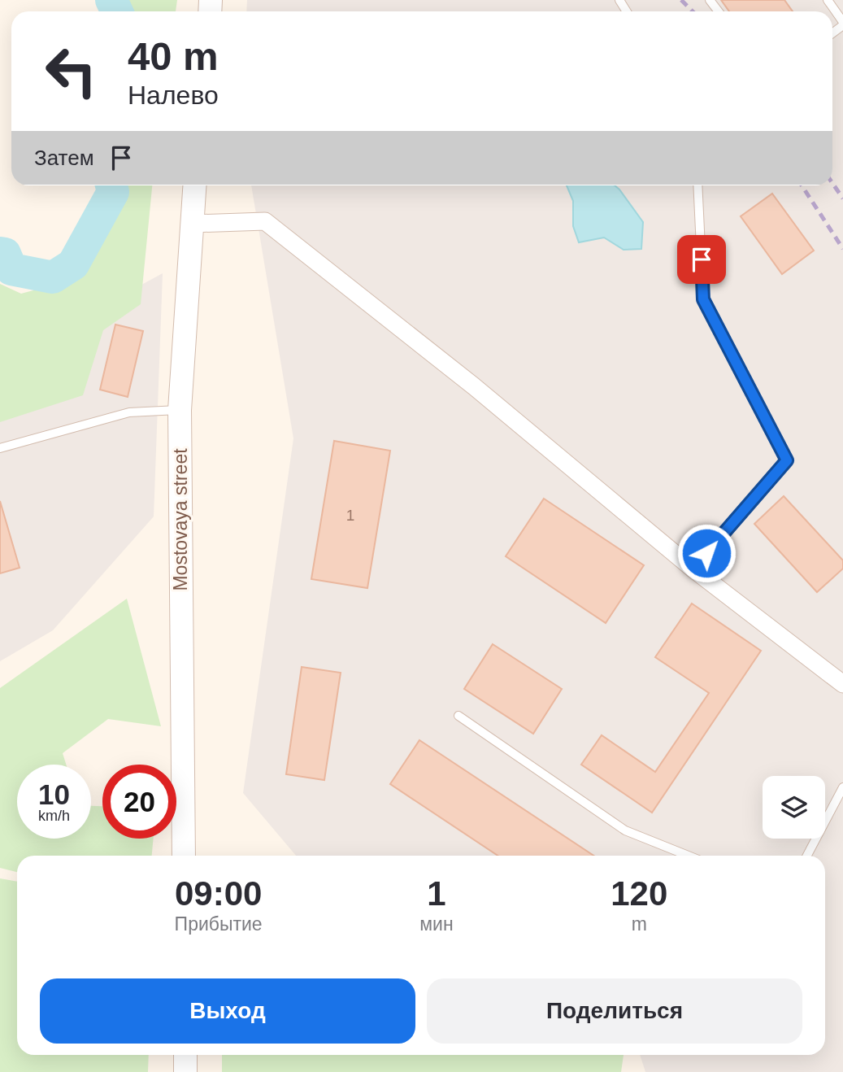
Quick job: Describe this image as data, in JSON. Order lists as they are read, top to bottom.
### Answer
{
  "streets": {
    "street": ["Mostovaya street"]
  },
  "house_numbers": ["1"],
  "page": {
    "turn": ["40 m", "Налево"],
    "then": "Затем",
    "speed": "10 km/h",
    "limit": "20",
    "eta": [
      "09:00",
      "Прибытие",
      "1",
      "мин",
      "120",
      "m"
    ],
    "buttons": ["Выход", "Поделиться"]
  }
}
